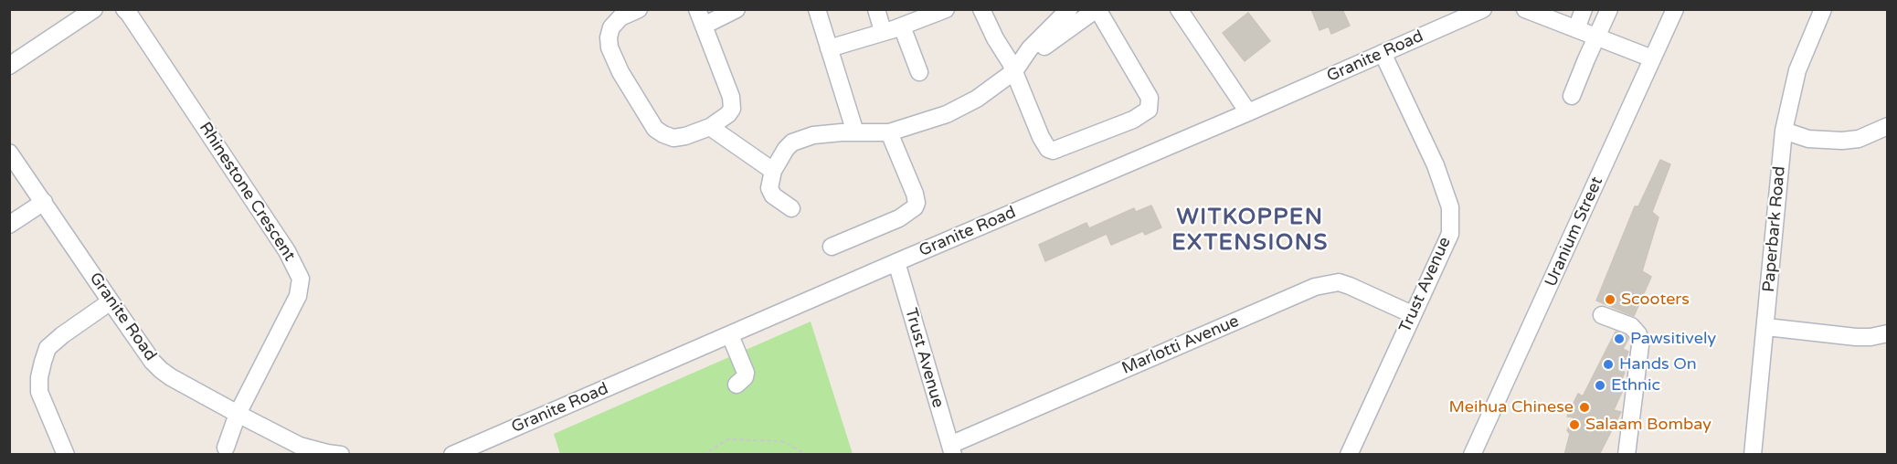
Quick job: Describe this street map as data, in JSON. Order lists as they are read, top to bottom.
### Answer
{
  "streets": {
    "street": [
      "Granite Road",
      "Rhinestone Crescent",
      "Paperbark Road",
      "Uranium Street",
      "Trust Avenue",
      "Marlotti Avenue"
    ]
  },
  "crossings": [
    ["Granite Road", "Rhinestone Crescent"],
    ["Granite Road", "Trust Avenue"],
    ["Trust Avenue", "Marlotti Avenue"]
  ],
  "districts": ["WITKOPPEN EXTENSIONS"],
  "places": [
    "Scooters",
    "Pawsitively",
    "Hands On",
    "Ethnic",
    "Meihua Chinese",
    "Salaam Bombay"
  ]
}
